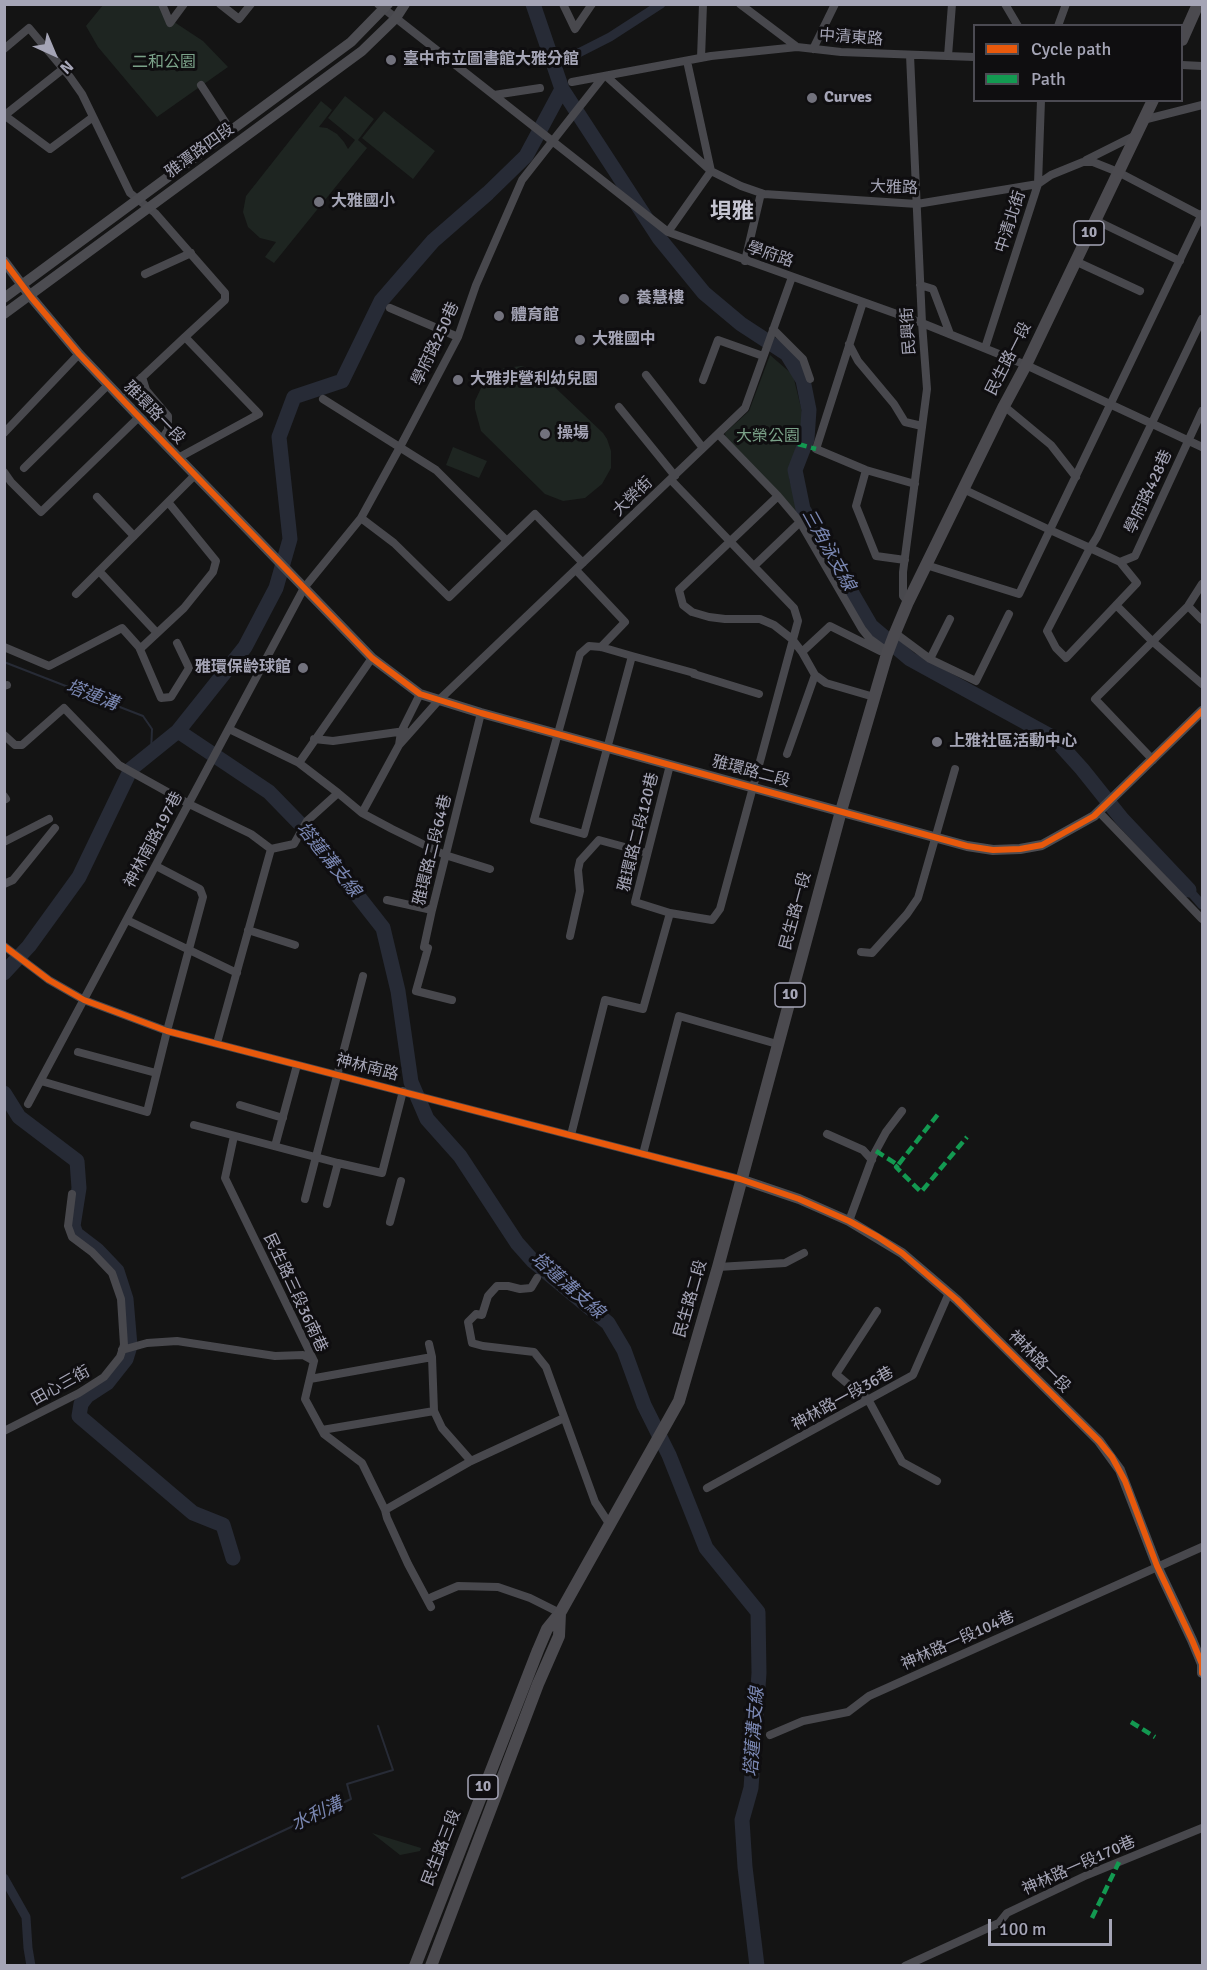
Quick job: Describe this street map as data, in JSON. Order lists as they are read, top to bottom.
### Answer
{
  "streets": {
    "main road": [
      "10",
      "民生路一段",
      "民生路二段",
      "民生路三段"
    ],
    "street": [
      "中清東路",
      "雅潭路四段",
      "大雅路",
      "中清北街",
      "學府路",
      "民興街",
      "學府路250巷",
      "雅環路一段",
      "學府路428巷",
      "大榮街",
      "雅環路二段",
      "雅環路二段120巷",
      "神林南路197巷",
      "雅環路二段64巷",
      "神林南路",
      "民生路三段36南巷",
      "神林路一段",
      "田心三街",
      "神林路一段36巷",
      "神林路一段104巷",
      "神林路一段170巷"
    ]
  },
  "crossings": [
    ["中清東路", "民興街"],
    ["雅潭路四段", "學府路"],
    ["雅潭路四段", "雅環路一段"],
    ["大雅路", "中清北街"],
    ["大雅路", "民興街"],
    ["大雅路", "學府路250巷"],
    ["大雅路", "民生路一段"],
    ["中清北街", "學府路"],
    ["10", "民生路一段"],
    ["學府路", "民興街"],
    ["學府路", "學府路250巷"],
    ["學府路", "民生路一段"],
    ["學府路", "學府路428巷"],
    ["學府路", "大榮街"],
    ["民興街", "民生路一段"],
    ["學府路250巷", "雅環路二段"],
    ["學府路250巷", "神林南路197巷"],
    ["民生路一段", "雅環路二段"],
    ["民生路一段", "神林南路"],
    ["民生路一段", "民生路二段"],
    ["民生路一段", "神林路一段"],
    ["雅環路一段", "雅環路二段"],
    ["大榮街", "雅環路二段"],
    ["雅環路二段", "雅環路二段120巷"],
    ["雅環路二段", "神林南路197巷"],
    ["雅環路二段", "雅環路二段64巷"],
    ["神林南路197巷", "神林南路"],
    ["神林南路", "民生路二段"],
    ["神林南路", "神林路一段"],
    ["民生路二段", "神林路一段"],
    ["民生路二段", "民生路三段"],
    ["神林路一段", "神林路一段36巷"],
    ["神林路一段", "神林路一段104巷"]
  ],
  "districts": ["垻雅"],
  "water": [
    "三角泳支線",
    "塔連溝",
    "塔蓮溝支線",
    "水利溝"
  ],
  "parks": ["二和公園", "大榮公園"],
  "places": [
    "臺中市立圖書館大雅分館",
    "Curves",
    "大雅國小",
    "養慧樓",
    "體育館",
    "大雅國中",
    "大雅非營利幼兒園",
    "操場",
    "雅環保齡球館",
    "上雅社區活動中心"
  ],
  "legend": ["Cycle path", "Path"],
  "scale_bar": "100 m",
  "north": "bottom right"
}
